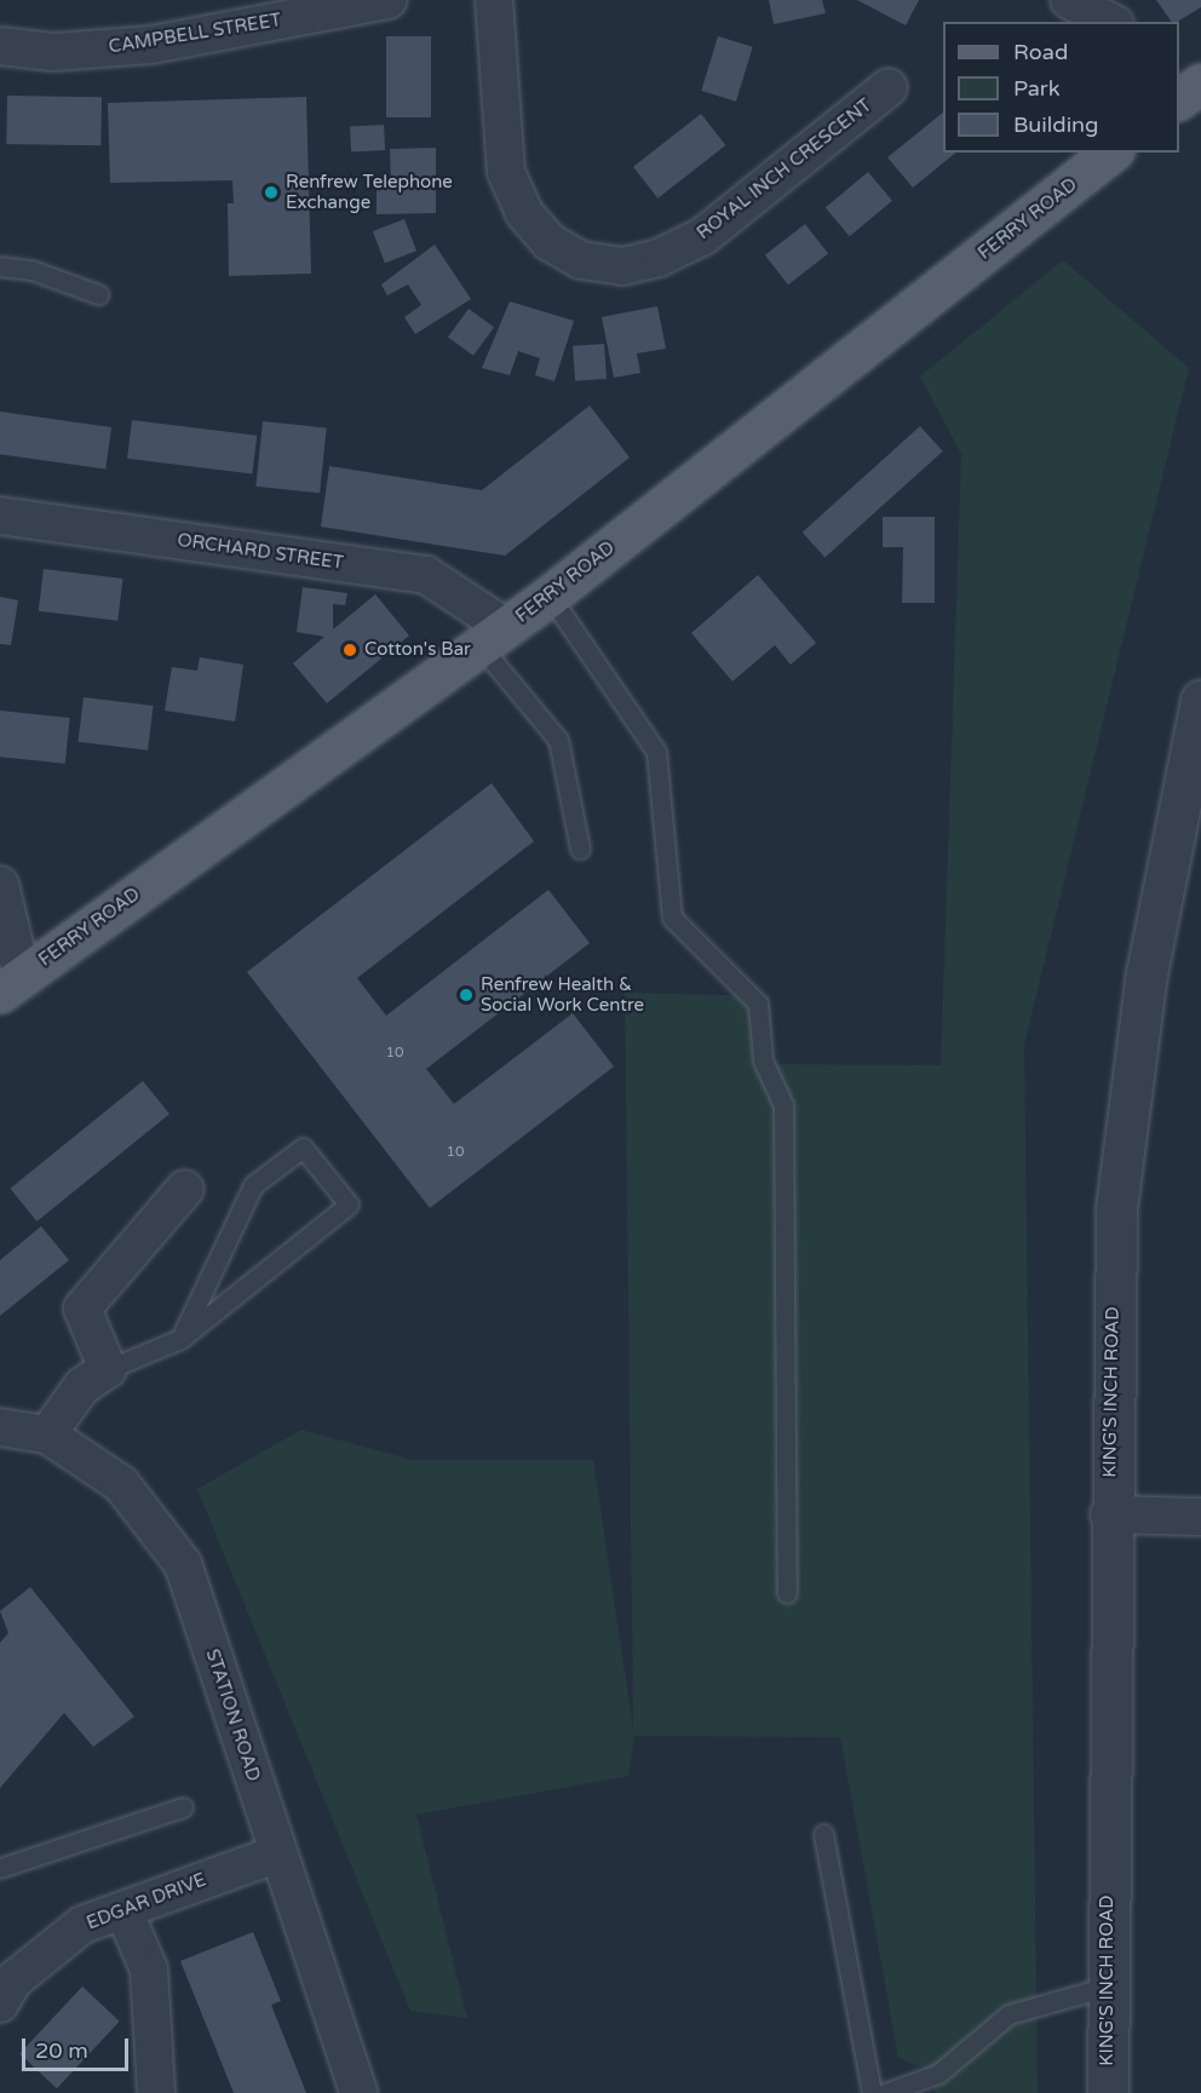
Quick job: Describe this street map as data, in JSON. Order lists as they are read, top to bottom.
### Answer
{
  "streets": {
    "main road": ["FERRY ROAD"],
    "street": [
      "CAMPBELL STREET",
      "ROYAL INCH CRESCENT",
      "ORCHARD STREET",
      "KING'S INCH ROAD",
      "STATION ROAD",
      "EDGAR DRIVE"
    ]
  },
  "crossings": [
    ["FERRY ROAD", "ORCHARD STREET"],
    ["STATION ROAD", "EDGAR DRIVE"]
  ],
  "places": ["Renfrew Telephone Exchange", "Cotton's Bar", "Renfrew Health & Social Work Centre"],
  "house_numbers": ["10", "10"],
  "legend": ["Road", "Park", "Building"],
  "scale_bar": "20 m"
}
